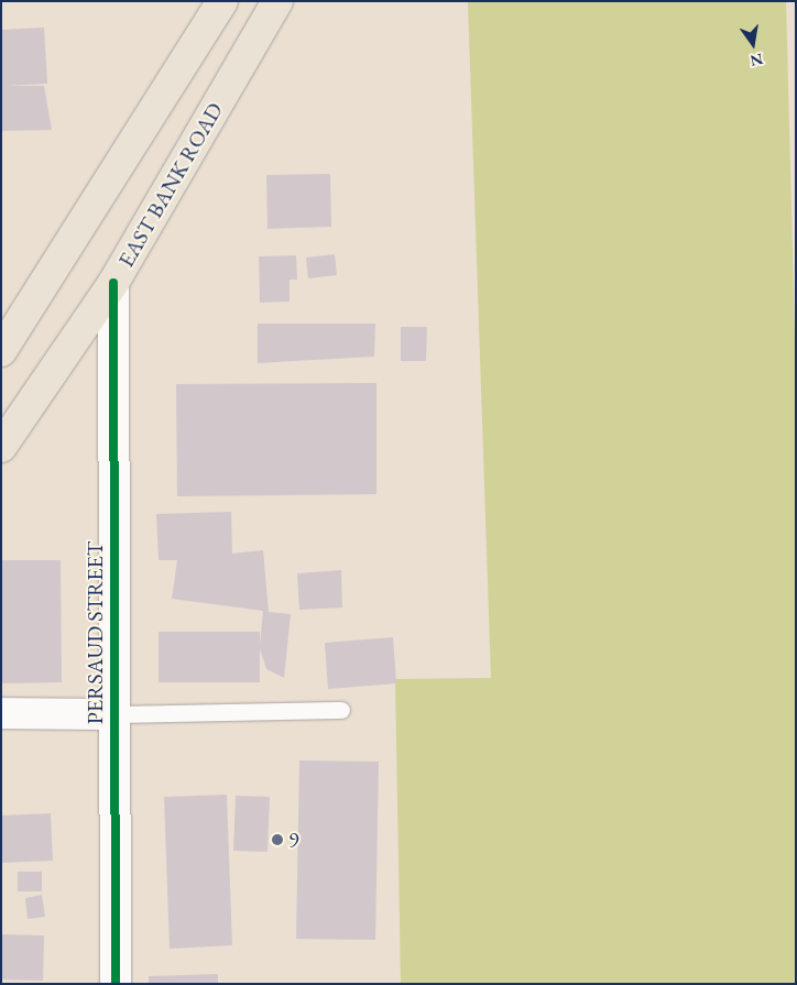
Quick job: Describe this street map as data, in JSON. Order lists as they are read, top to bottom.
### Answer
{
  "streets": {
    "main road": ["EAST BANK ROAD"],
    "street": ["PERSAUD STREET"]
  },
  "crossings": [
    ["EAST BANK ROAD", "PERSAUD STREET"]
  ],
  "places": ["9"],
  "north": "bottom"
}
